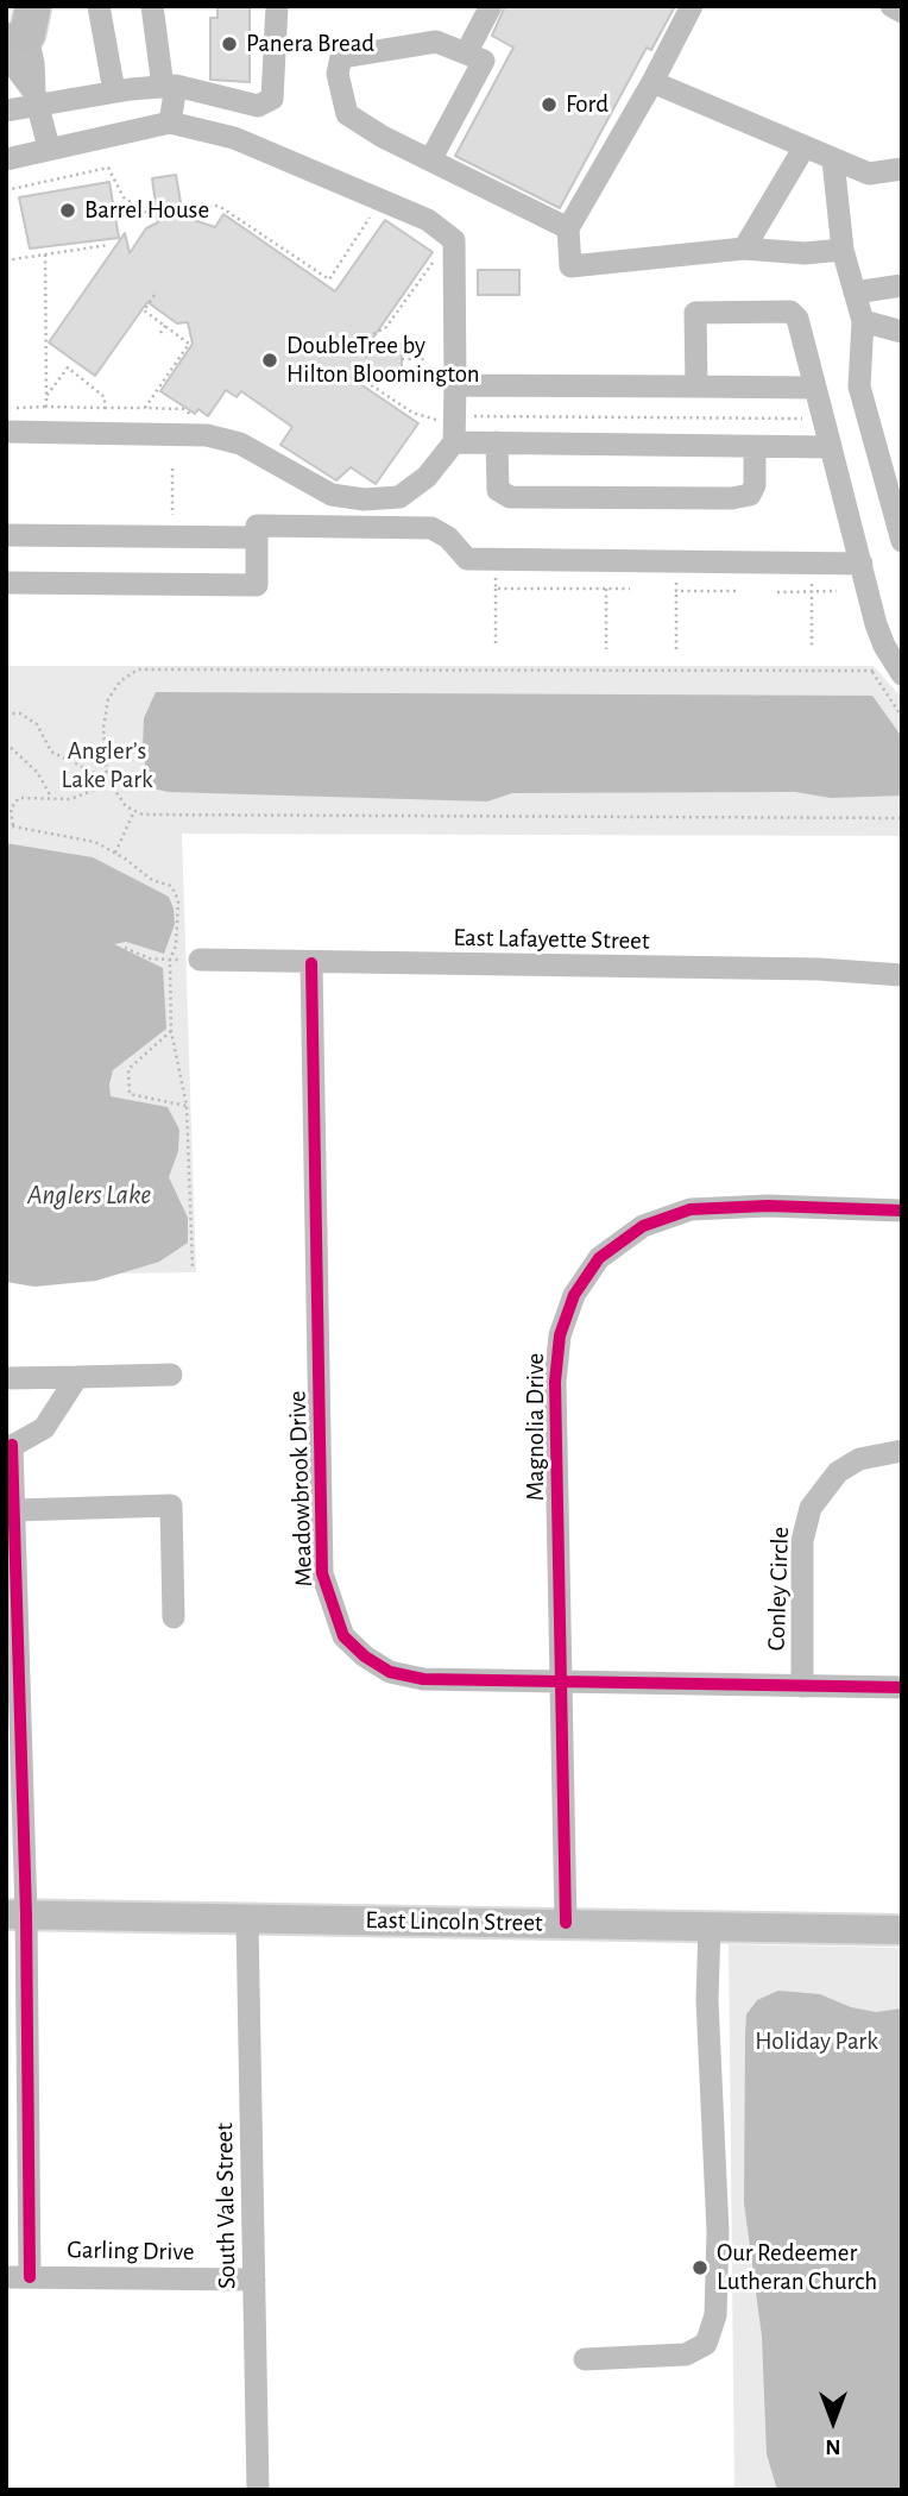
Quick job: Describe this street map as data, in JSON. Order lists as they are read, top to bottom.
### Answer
{
  "streets": {
    "main road": ["East Lincoln Street"],
    "street": [
      "East Lafayette Street",
      "Magnolia Drive",
      "Meadowbrook Drive",
      "Conley Circle",
      "South Vale Street",
      "Garling Drive"
    ]
  },
  "crossings": [
    ["East Lafayette Street", "Meadowbrook Drive"],
    ["Magnolia Drive", "Meadowbrook Drive"],
    ["Magnolia Drive", "East Lincoln Street"],
    ["Meadowbrook Drive", "Conley Circle"],
    ["East Lincoln Street", "South Vale Street"],
    ["South Vale Street", "Garling Drive"]
  ],
  "water": ["Anglers Lake"],
  "parks": ["Angler’s Lake Park", "Holiday Park"],
  "places": [
    "Panera Bread",
    "Ford",
    "Barrel House",
    "DoubleTree by Hilton Bloomington",
    "Our Redeemer Lutheran Church"
  ],
  "north": "bottom"
}
